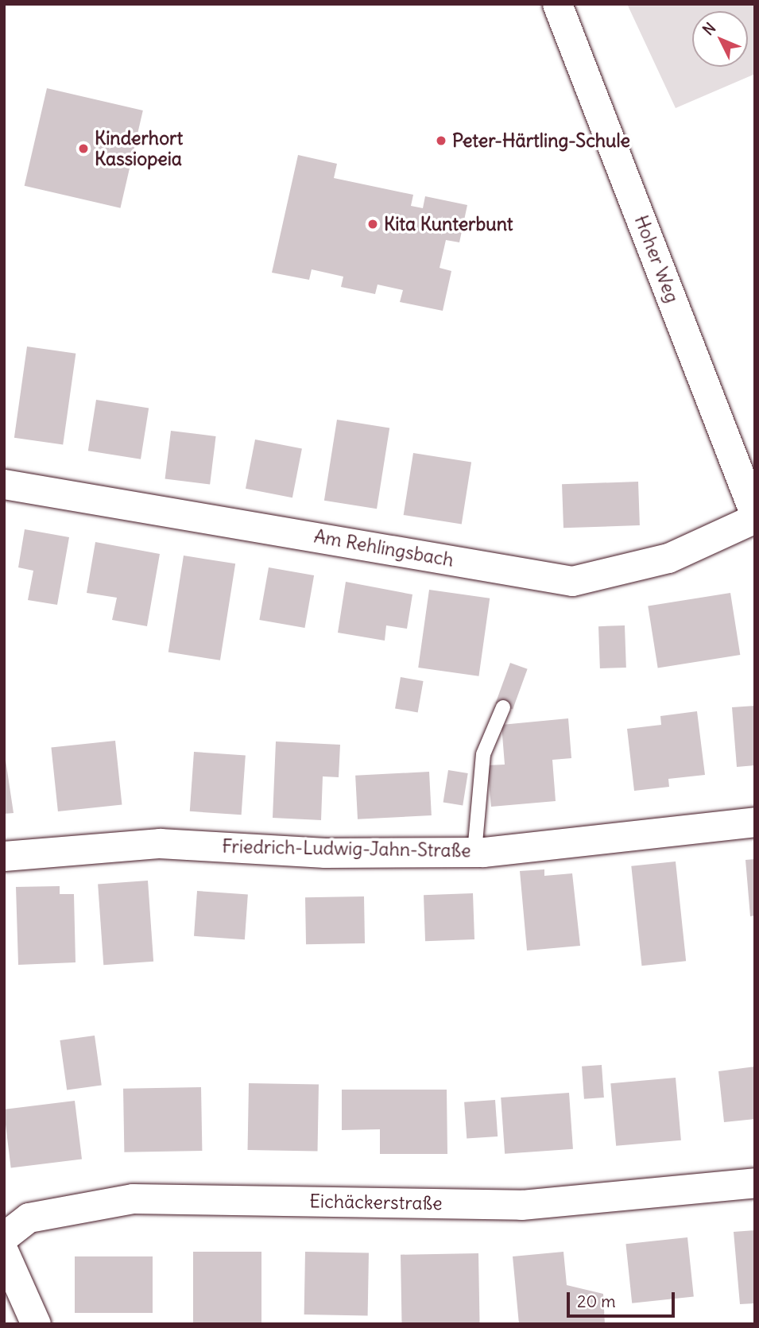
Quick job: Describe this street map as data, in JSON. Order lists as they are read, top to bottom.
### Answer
{
  "streets": {
    "street": [
      "Hoher Weg",
      "Am Rehlingsbach",
      "Friedrich-Ludwig-Jahn-Straße",
      "Eichäckerstraße"
    ]
  },
  "crossings": [
    ["Hoher Weg", "Am Rehlingsbach"]
  ],
  "places": ["Peter-Härtling-Schule", "Kinderhort Kassiopeia", "Kita Kunterbunt"],
  "scale_bar": "20 m",
  "north": "top left"
}
